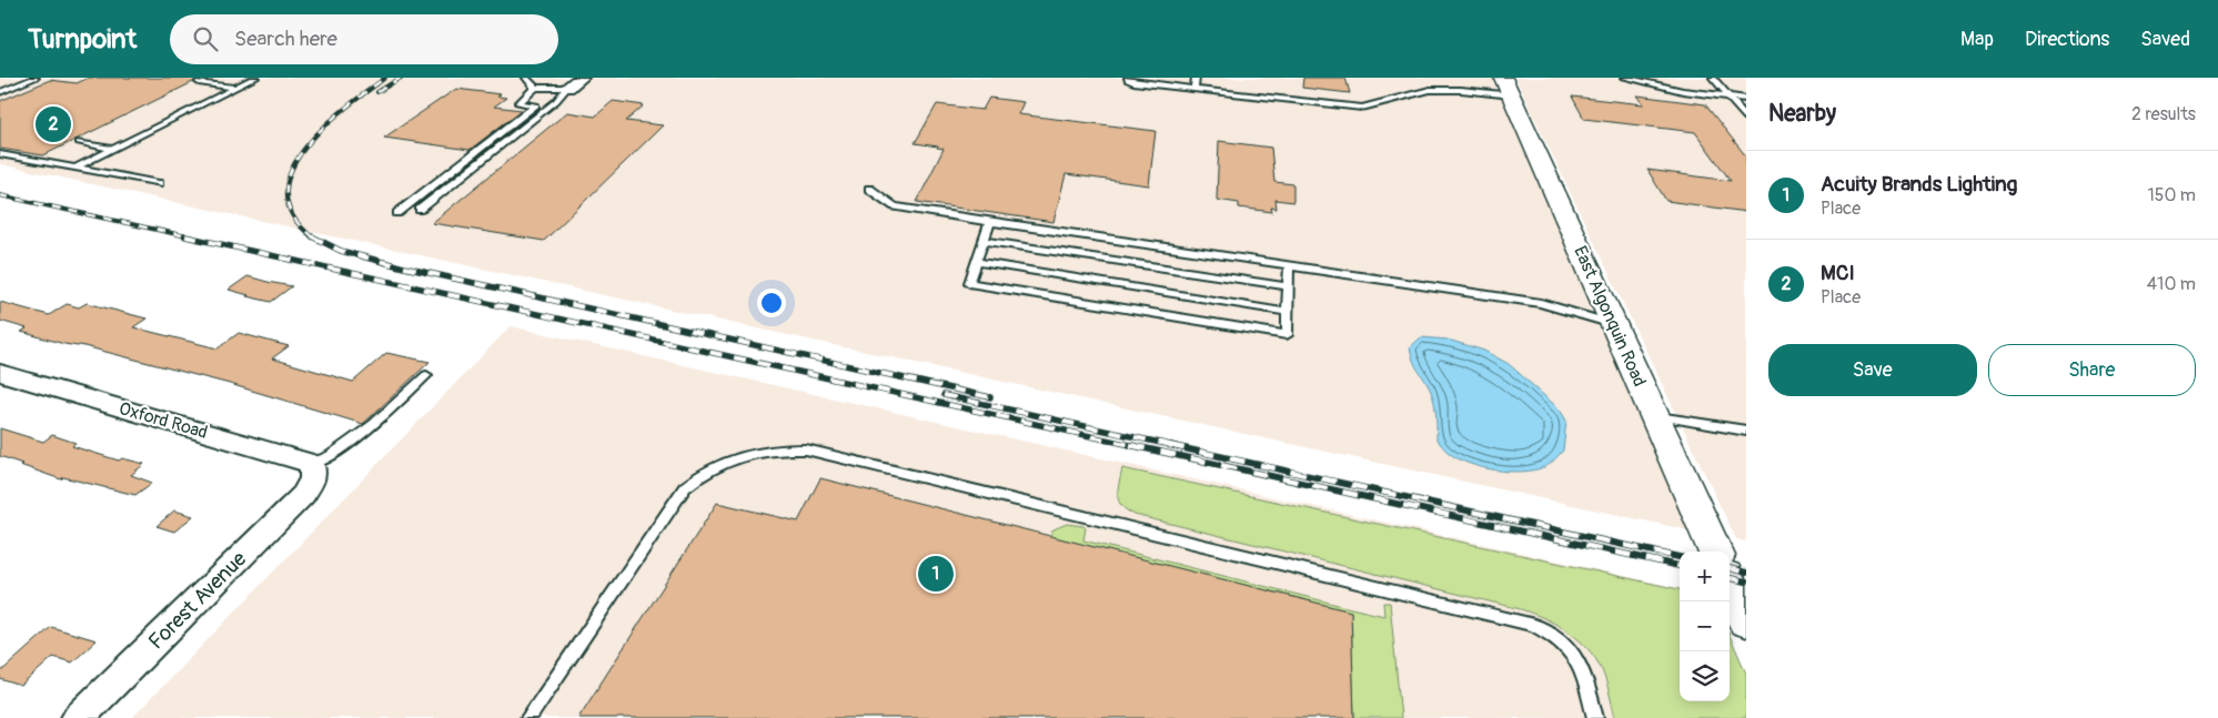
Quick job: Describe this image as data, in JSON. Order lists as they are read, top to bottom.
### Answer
{
  "streets": {
    "main road": ["East Algonquin Road"],
    "street": ["Oxford Road", "Forest Avenue"]
  },
  "crossings": [
    ["Oxford Road", "Forest Avenue"]
  ],
  "page": {
    "header": "Turnpoint",
    "search": "Search here",
    "nav": ["Map", "Directions", "Saved"],
    "heading": ["Nearby", "2 results"],
    "pins": ["2", "1"],
    "list": [
      {
        "mark": "1",
        "name": "Acuity Brands Lighting",
        "note": "Place",
        "value": "150 m"
      },
      {
        "mark": "2",
        "name": "MCI",
        "note": "Place",
        "value": "410 m"
      }
    ],
    "buttons": ["Save", "Share"],
    "map_buttons": ["+", "−"]
  }
}
